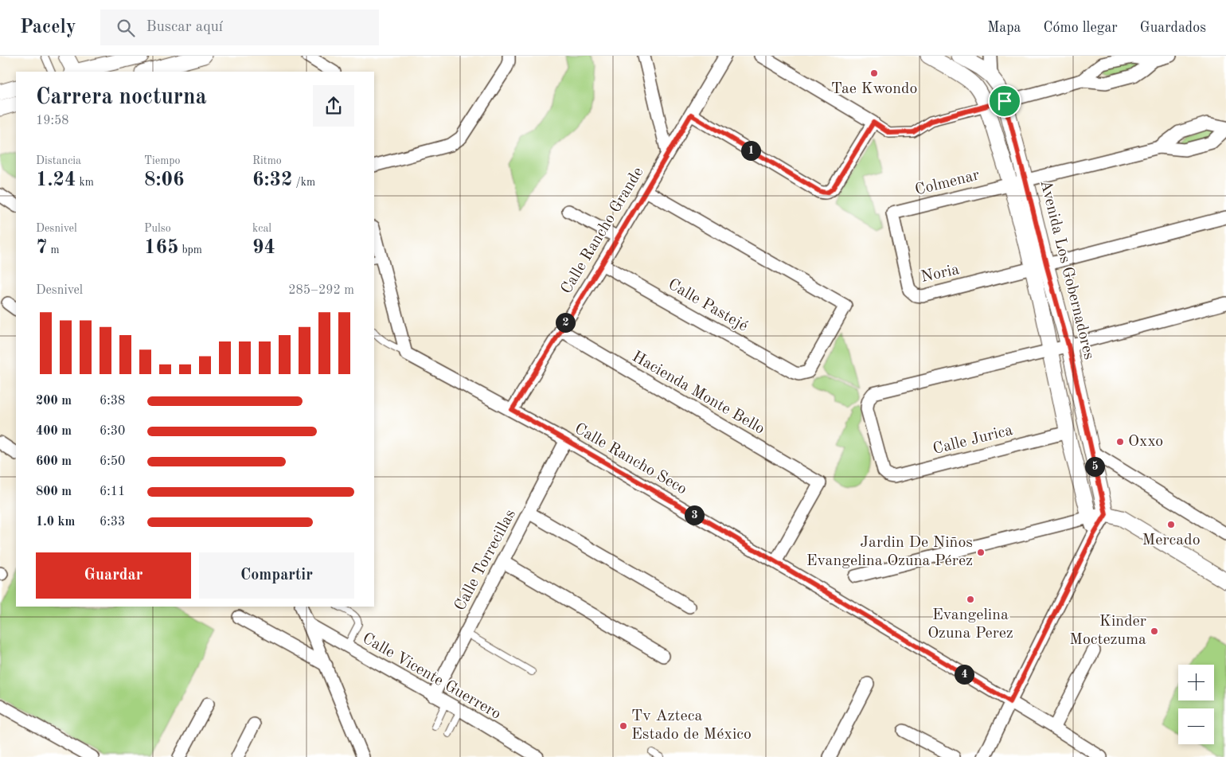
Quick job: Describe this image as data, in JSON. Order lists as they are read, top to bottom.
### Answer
{
  "streets": {
    "street": [
      "Colmenar",
      "Calle Rancho Grande",
      "Avenida Los Gobernadores",
      "Noria",
      "Calle Pastejé",
      "Hacienda Monte Bello",
      "Calle Jurica",
      "Calle Rancho Seco",
      "Calle Torrecillas",
      "Calle Vicente Guerrero"
    ]
  },
  "crossings": [
    ["Colmenar", "Avenida Los Gobernadores"],
    ["Colmenar", "Noria"],
    ["Calle Rancho Grande", "Calle Pastejé"],
    ["Calle Rancho Grande", "Hacienda Monte Bello"],
    ["Calle Rancho Grande", "Calle Rancho Seco"],
    ["Avenida Los Gobernadores", "Noria"],
    ["Avenida Los Gobernadores", "Calle Jurica"],
    ["Hacienda Monte Bello", "Calle Rancho Seco"],
    ["Calle Rancho Seco", "Calle Torrecillas"],
    ["Calle Torrecillas", "Calle Vicente Guerrero"]
  ],
  "places": [
    "Tae Kwondo",
    "Oxxo",
    "Mercado",
    "Jardin De Niños Evangelina Ozuna Pérez",
    "Evangelina Ozuna Perez",
    "Kinder Moctezuma",
    "Tv Azteca Estado de México"
  ],
  "page": {
    "header": "Pacely",
    "search": "Buscar aquí",
    "nav": ["Mapa", "Cómo llegar", "Guardados"],
    "heading": ["Carrera nocturna", "19:58"],
    "stats": [
      ["Distancia", "1.24 km"],
      ["Tiempo", "8:06"],
      ["Ritmo", "6:32 /km"],
      ["Desnivel", "7 m"],
      ["Pulso", "165 bpm"],
      ["kcal", "94"]
    ],
    "pins": [
      "1",
      "2",
      "5",
      "3",
      "4"
    ],
    "chart": ["Desnivel", "285–292 m"],
    "list": [
      {
        "name": "200 m",
        "note": "6:38"
      },
      {
        "name": "400 m",
        "note": "6:30"
      },
      {
        "name": "600 m",
        "note": "6:50"
      },
      {
        "name": "800 m",
        "note": "6:11"
      },
      {
        "name": "1.0 km",
        "note": "6:33"
      }
    ],
    "buttons": ["Guardar", "Compartir"],
    "map_buttons": ["+", "−"]
  }
}
